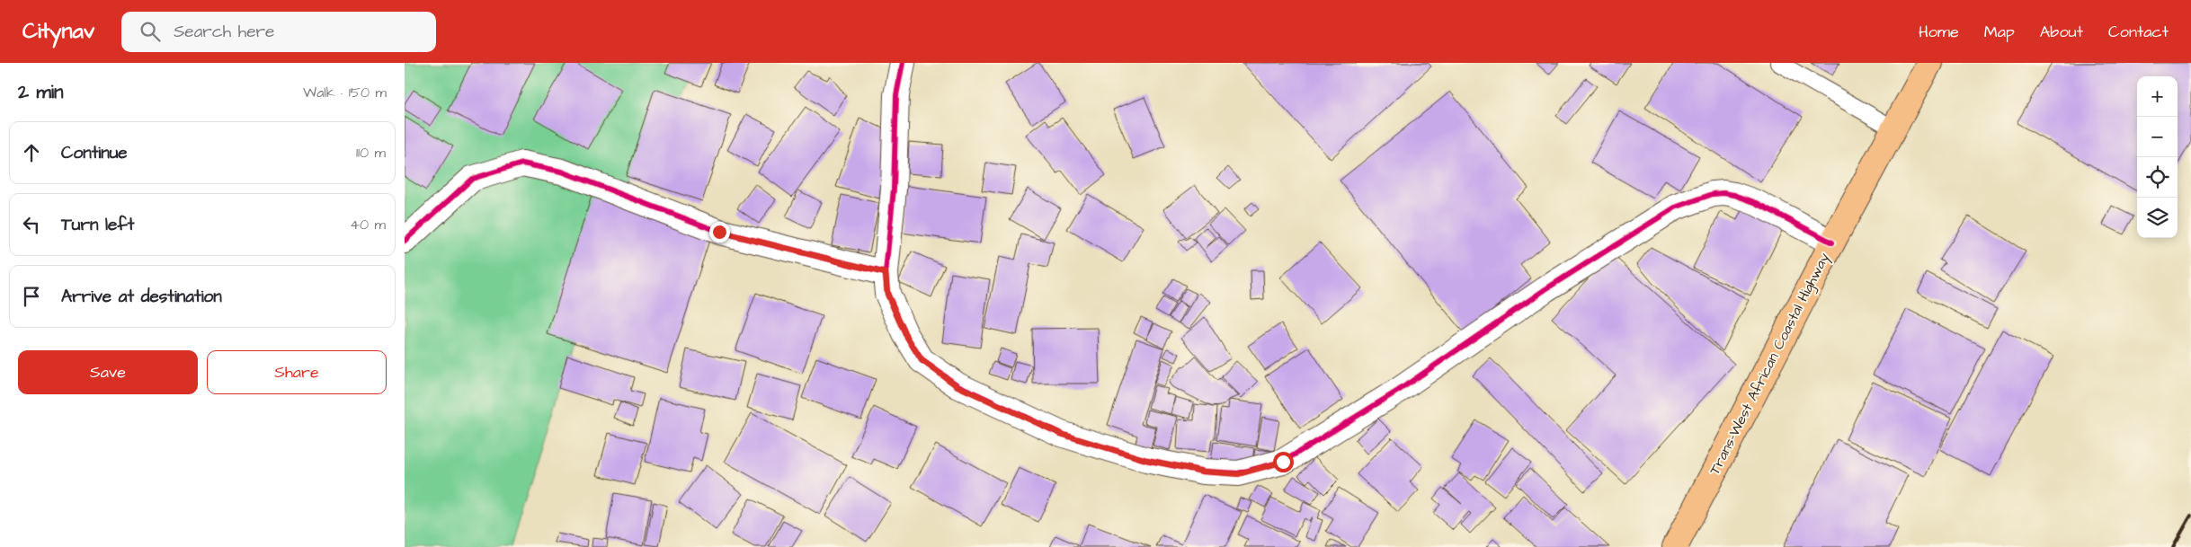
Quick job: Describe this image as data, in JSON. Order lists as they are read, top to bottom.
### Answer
{
  "streets": {
    "highway": ["Trans-West African Coastal Highway"]
  },
  "page": {
    "header": "Citynav",
    "search": "Search here",
    "nav": [
      "Home",
      "Map",
      "About",
      "Contact"
    ],
    "heading": ["2 min", "Walk · 150 m"],
    "map_buttons": ["+", "−"],
    "list": [
      ["Continue", "110 m"],
      ["Turn left", "40 m"],
      "Arrive at destination"
    ],
    "buttons": ["Save", "Share"]
  }
}
